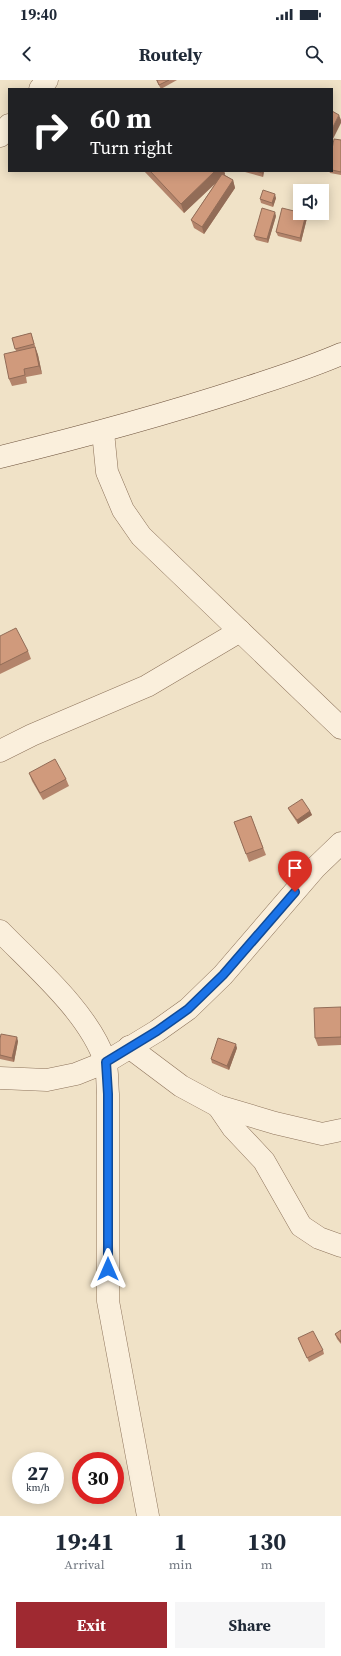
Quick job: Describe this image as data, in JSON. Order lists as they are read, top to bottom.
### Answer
{
  "page": {
    "status": "19:40",
    "header": "Routely",
    "turn": ["60 m", "Turn right"],
    "speed": "27 km/h",
    "limit": "30",
    "eta": [
      "19:41",
      "Arrival",
      "1",
      "min",
      "130",
      "m"
    ],
    "buttons": ["Exit", "Share"]
  }
}
